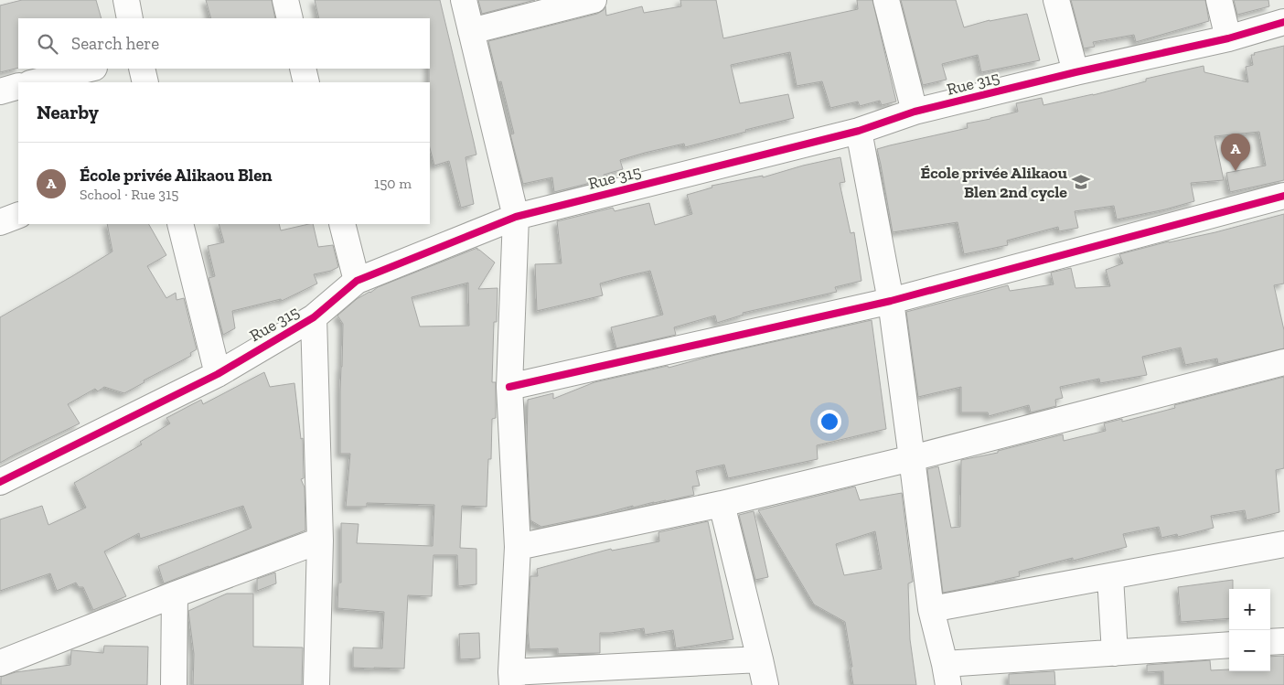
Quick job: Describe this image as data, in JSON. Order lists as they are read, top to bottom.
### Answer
{
  "streets": {
    "street": ["Rue 315"]
  },
  "places": {
    "school or university": ["École privée Alikaou Blen 2nd cycle"]
  },
  "page": {
    "search": "Search here",
    "heading": "Nearby",
    "pins": "A",
    "list": [
      {
        "mark": "A",
        "name": "École privée Alikaou Blen",
        "note": "School · Rue 315",
        "value": "150 m"
      }
    ],
    "map_buttons": ["+", "−"]
  }
}
